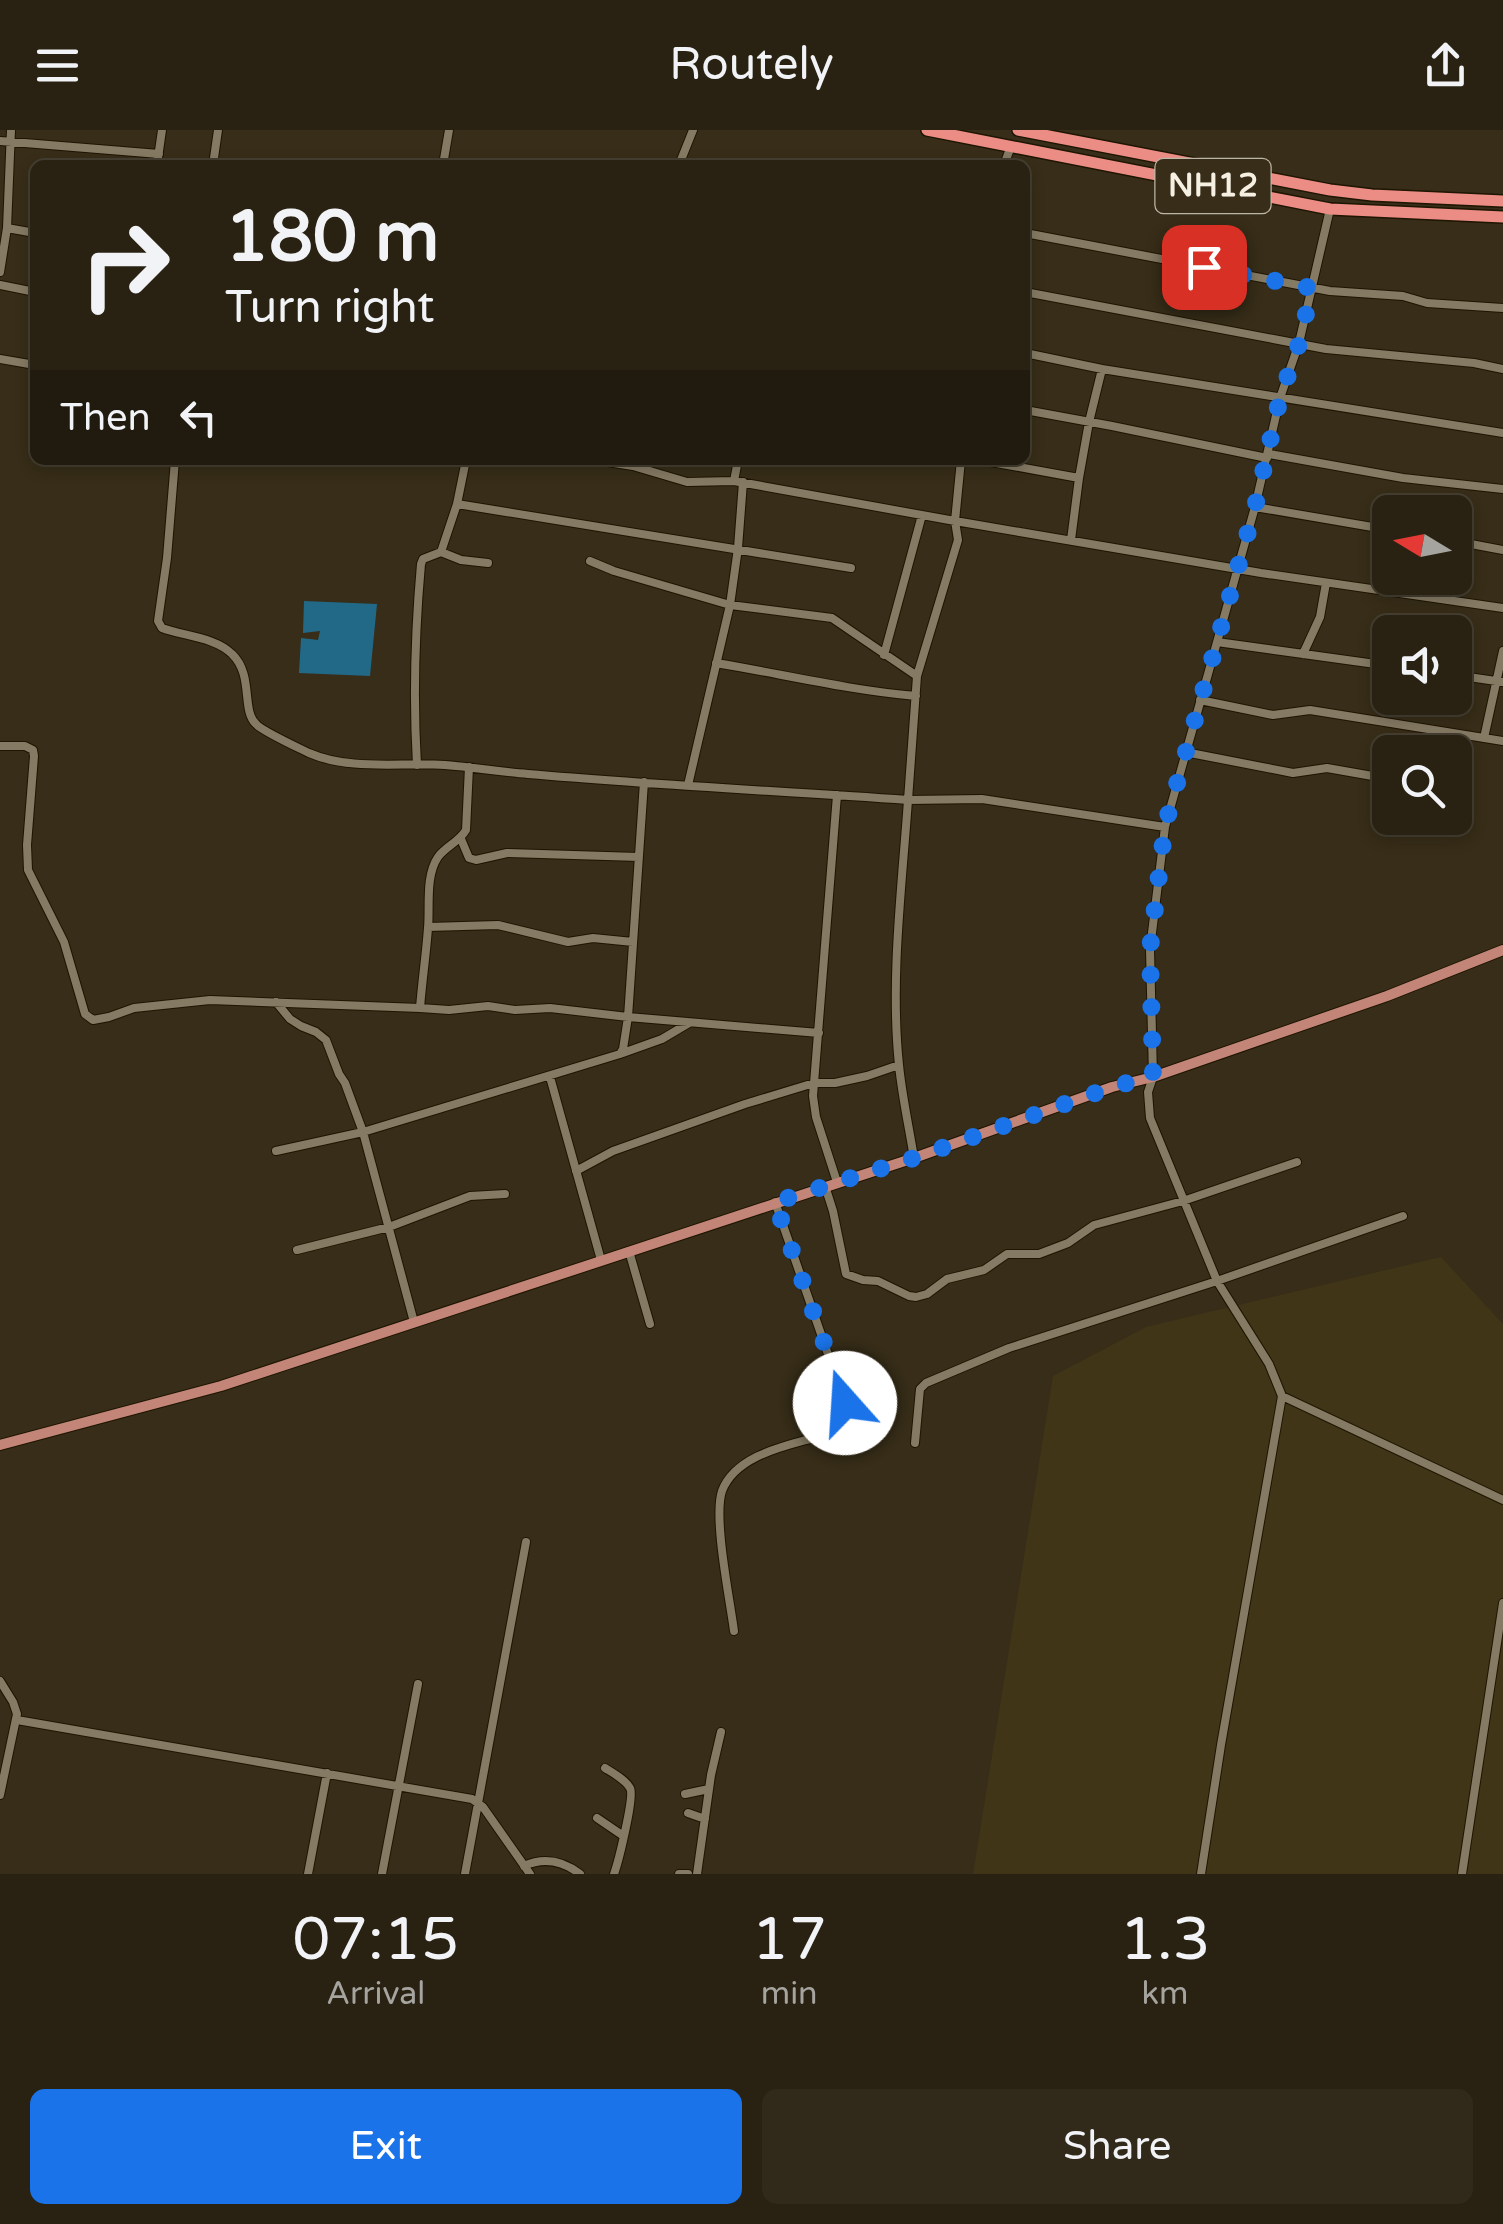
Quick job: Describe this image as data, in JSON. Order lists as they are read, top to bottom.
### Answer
{
  "streets": {
    "highway": ["NH12"]
  },
  "north": "left",
  "page": {
    "header": "Routely",
    "turn": ["180 m", "Turn right"],
    "then": "Then",
    "eta": [
      "07:15",
      "Arrival",
      "17",
      "min",
      "1.3",
      "km"
    ],
    "buttons": ["Exit", "Share"]
  }
}
